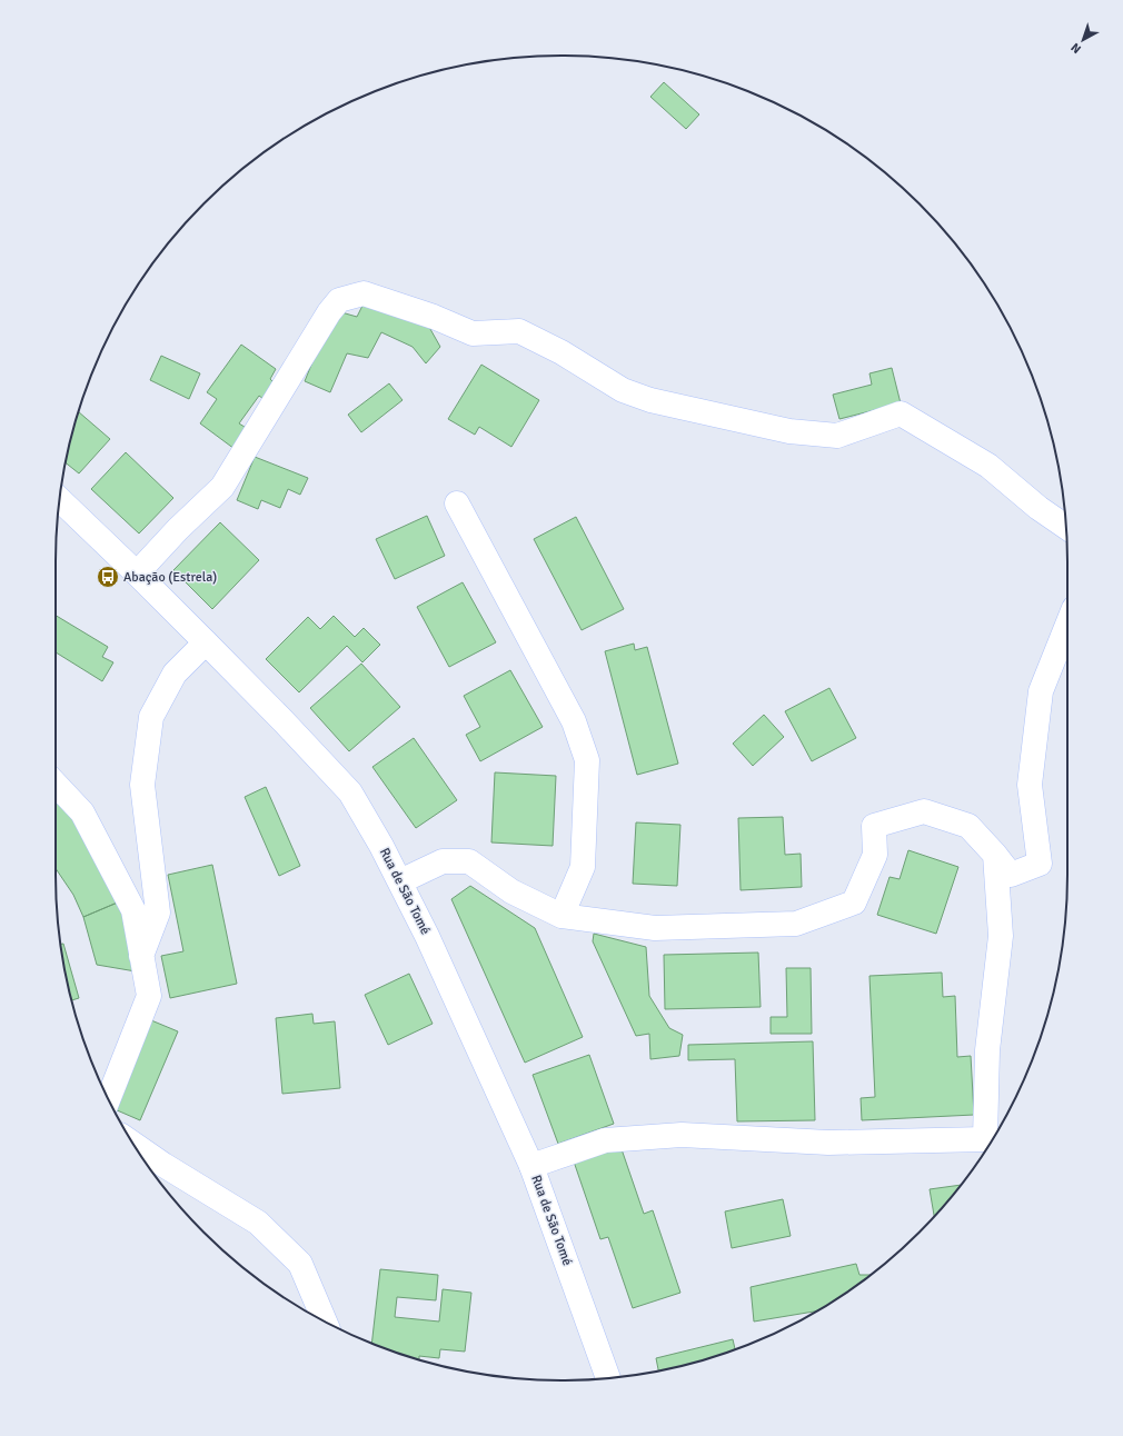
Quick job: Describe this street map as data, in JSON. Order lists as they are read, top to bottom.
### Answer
{
  "streets": {
    "street": ["Rua de São Tomé"]
  },
  "places": {
    "bus stop": ["Abação (Estrela)"]
  },
  "north": "bottom left"
}
